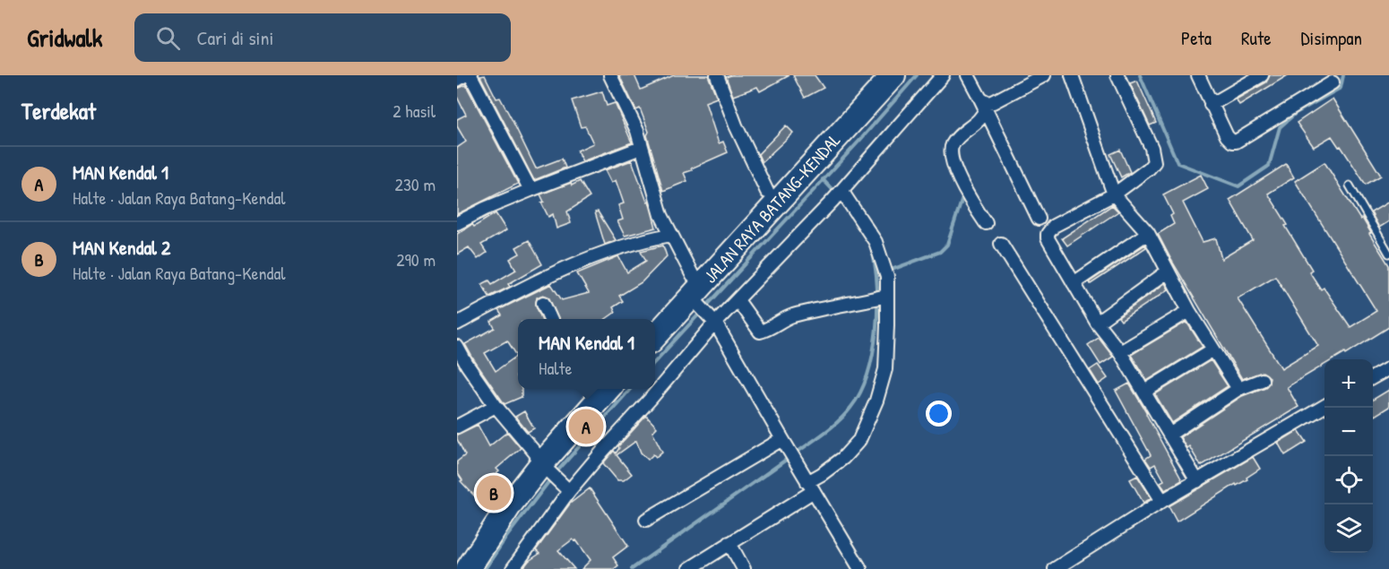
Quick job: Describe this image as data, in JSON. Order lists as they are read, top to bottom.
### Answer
{
  "streets": {
    "highway": ["JALAN RAYA BATANG-KENDAL"]
  },
  "page": {
    "header": "Gridwalk",
    "search": "Cari di sini",
    "nav": ["Peta", "Rute", "Disimpan"],
    "heading": ["Terdekat", "2 hasil"],
    "list": [
      {
        "mark": "A",
        "name": "MAN Kendal 1",
        "note": "Halte · Jalan Raya Batang-Kendal",
        "value": "230 m"
      },
      {
        "mark": "B",
        "name": "MAN Kendal 2",
        "note": "Halte · Jalan Raya Batang-Kendal",
        "value": "290 m"
      }
    ],
    "popup": ["MAN Kendal 1", "Halte"],
    "map_buttons": ["+", "−"],
    "pins": ["A", "B"]
  }
}
